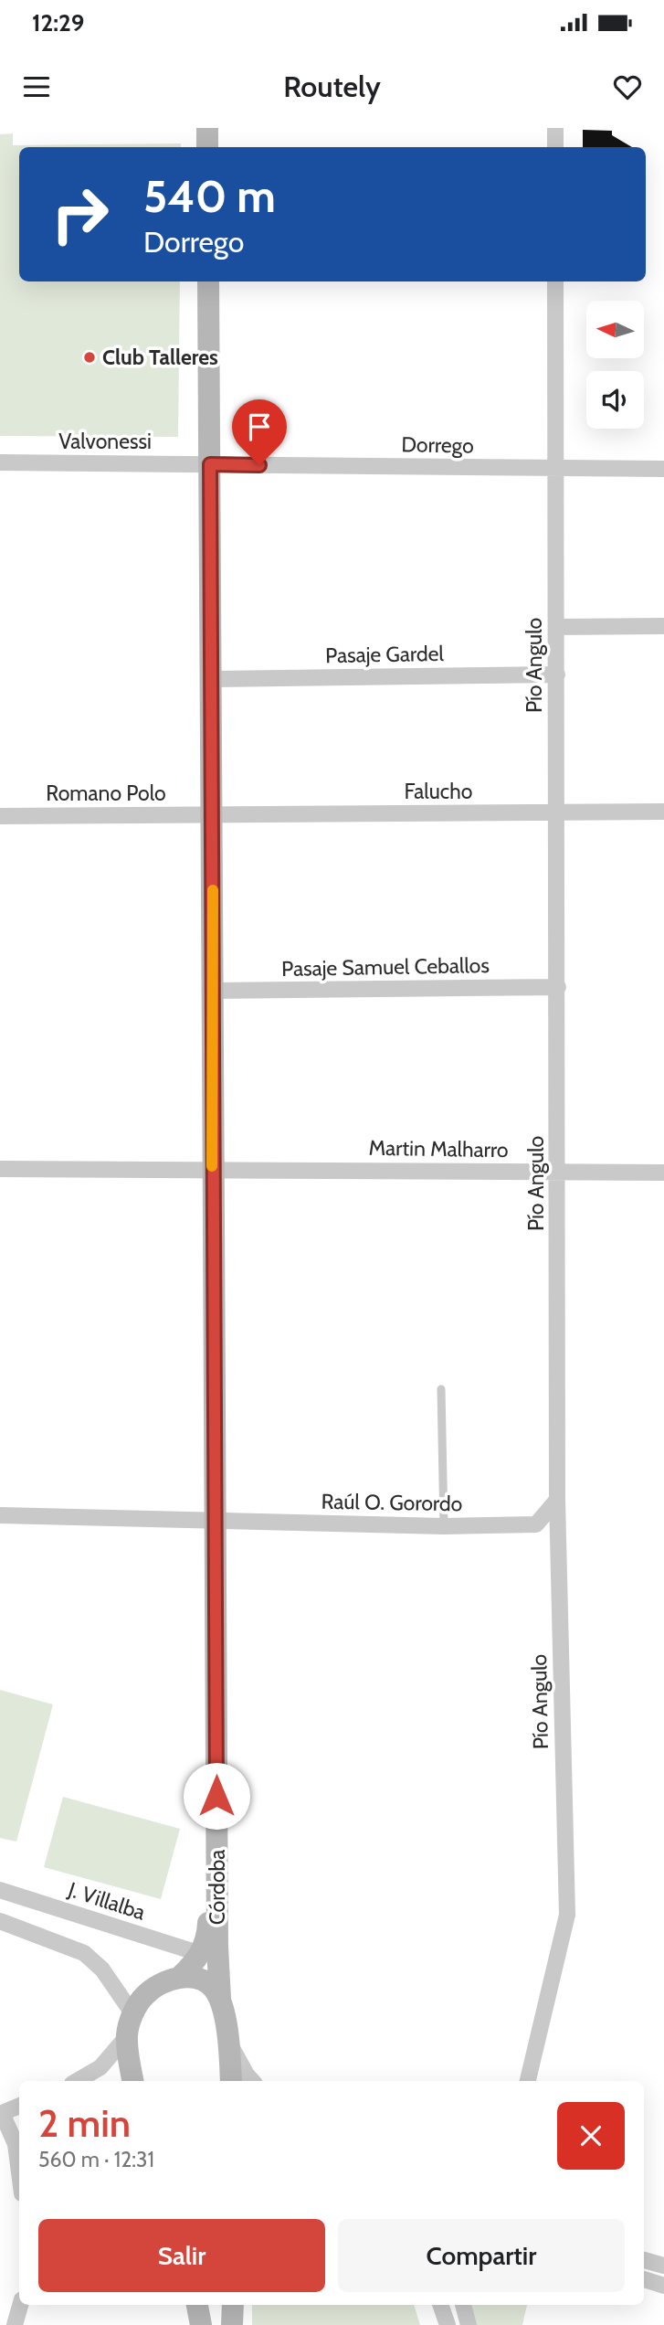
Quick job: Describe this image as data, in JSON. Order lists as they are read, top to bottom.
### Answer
{
  "streets": {
    "street": [
      "Valvonessi",
      "Dorrego",
      "Pasaje Gardel",
      "Pío Angulo",
      "Falucho",
      "Romano Polo",
      "Pasaje Samuel Ceballos",
      "Martin Malharro",
      "Raúl O. Gorordo",
      "Córdoba",
      "J. Villalba"
    ]
  },
  "crossings": [
    ["Valvonessi", "Dorrego"],
    ["Valvonessi", "Córdoba"],
    ["Dorrego", "Pío Angulo"],
    ["Dorrego", "Córdoba"],
    ["Pasaje Gardel", "Pío Angulo"],
    ["Pasaje Gardel", "Córdoba"],
    ["Pío Angulo", "Falucho"],
    ["Pío Angulo", "Pasaje Samuel Ceballos"],
    ["Pío Angulo", "Martin Malharro"],
    ["Pío Angulo", "Raúl O. Gorordo"],
    ["Falucho", "Romano Polo"],
    ["Falucho", "Córdoba"],
    ["Romano Polo", "Córdoba"],
    ["Pasaje Samuel Ceballos", "Córdoba"],
    ["Martin Malharro", "Córdoba"],
    ["Raúl O. Gorordo", "Córdoba"],
    ["Córdoba", "J. Villalba"]
  ],
  "places": ["Club Talleres"],
  "north": "left",
  "page": {
    "status": "12:29",
    "header": "Routely",
    "turn": ["540 m", "Dorrego"],
    "heading": ["2 min", "560 m · 12:31"],
    "buttons": ["Salir", "Compartir"]
  }
}
